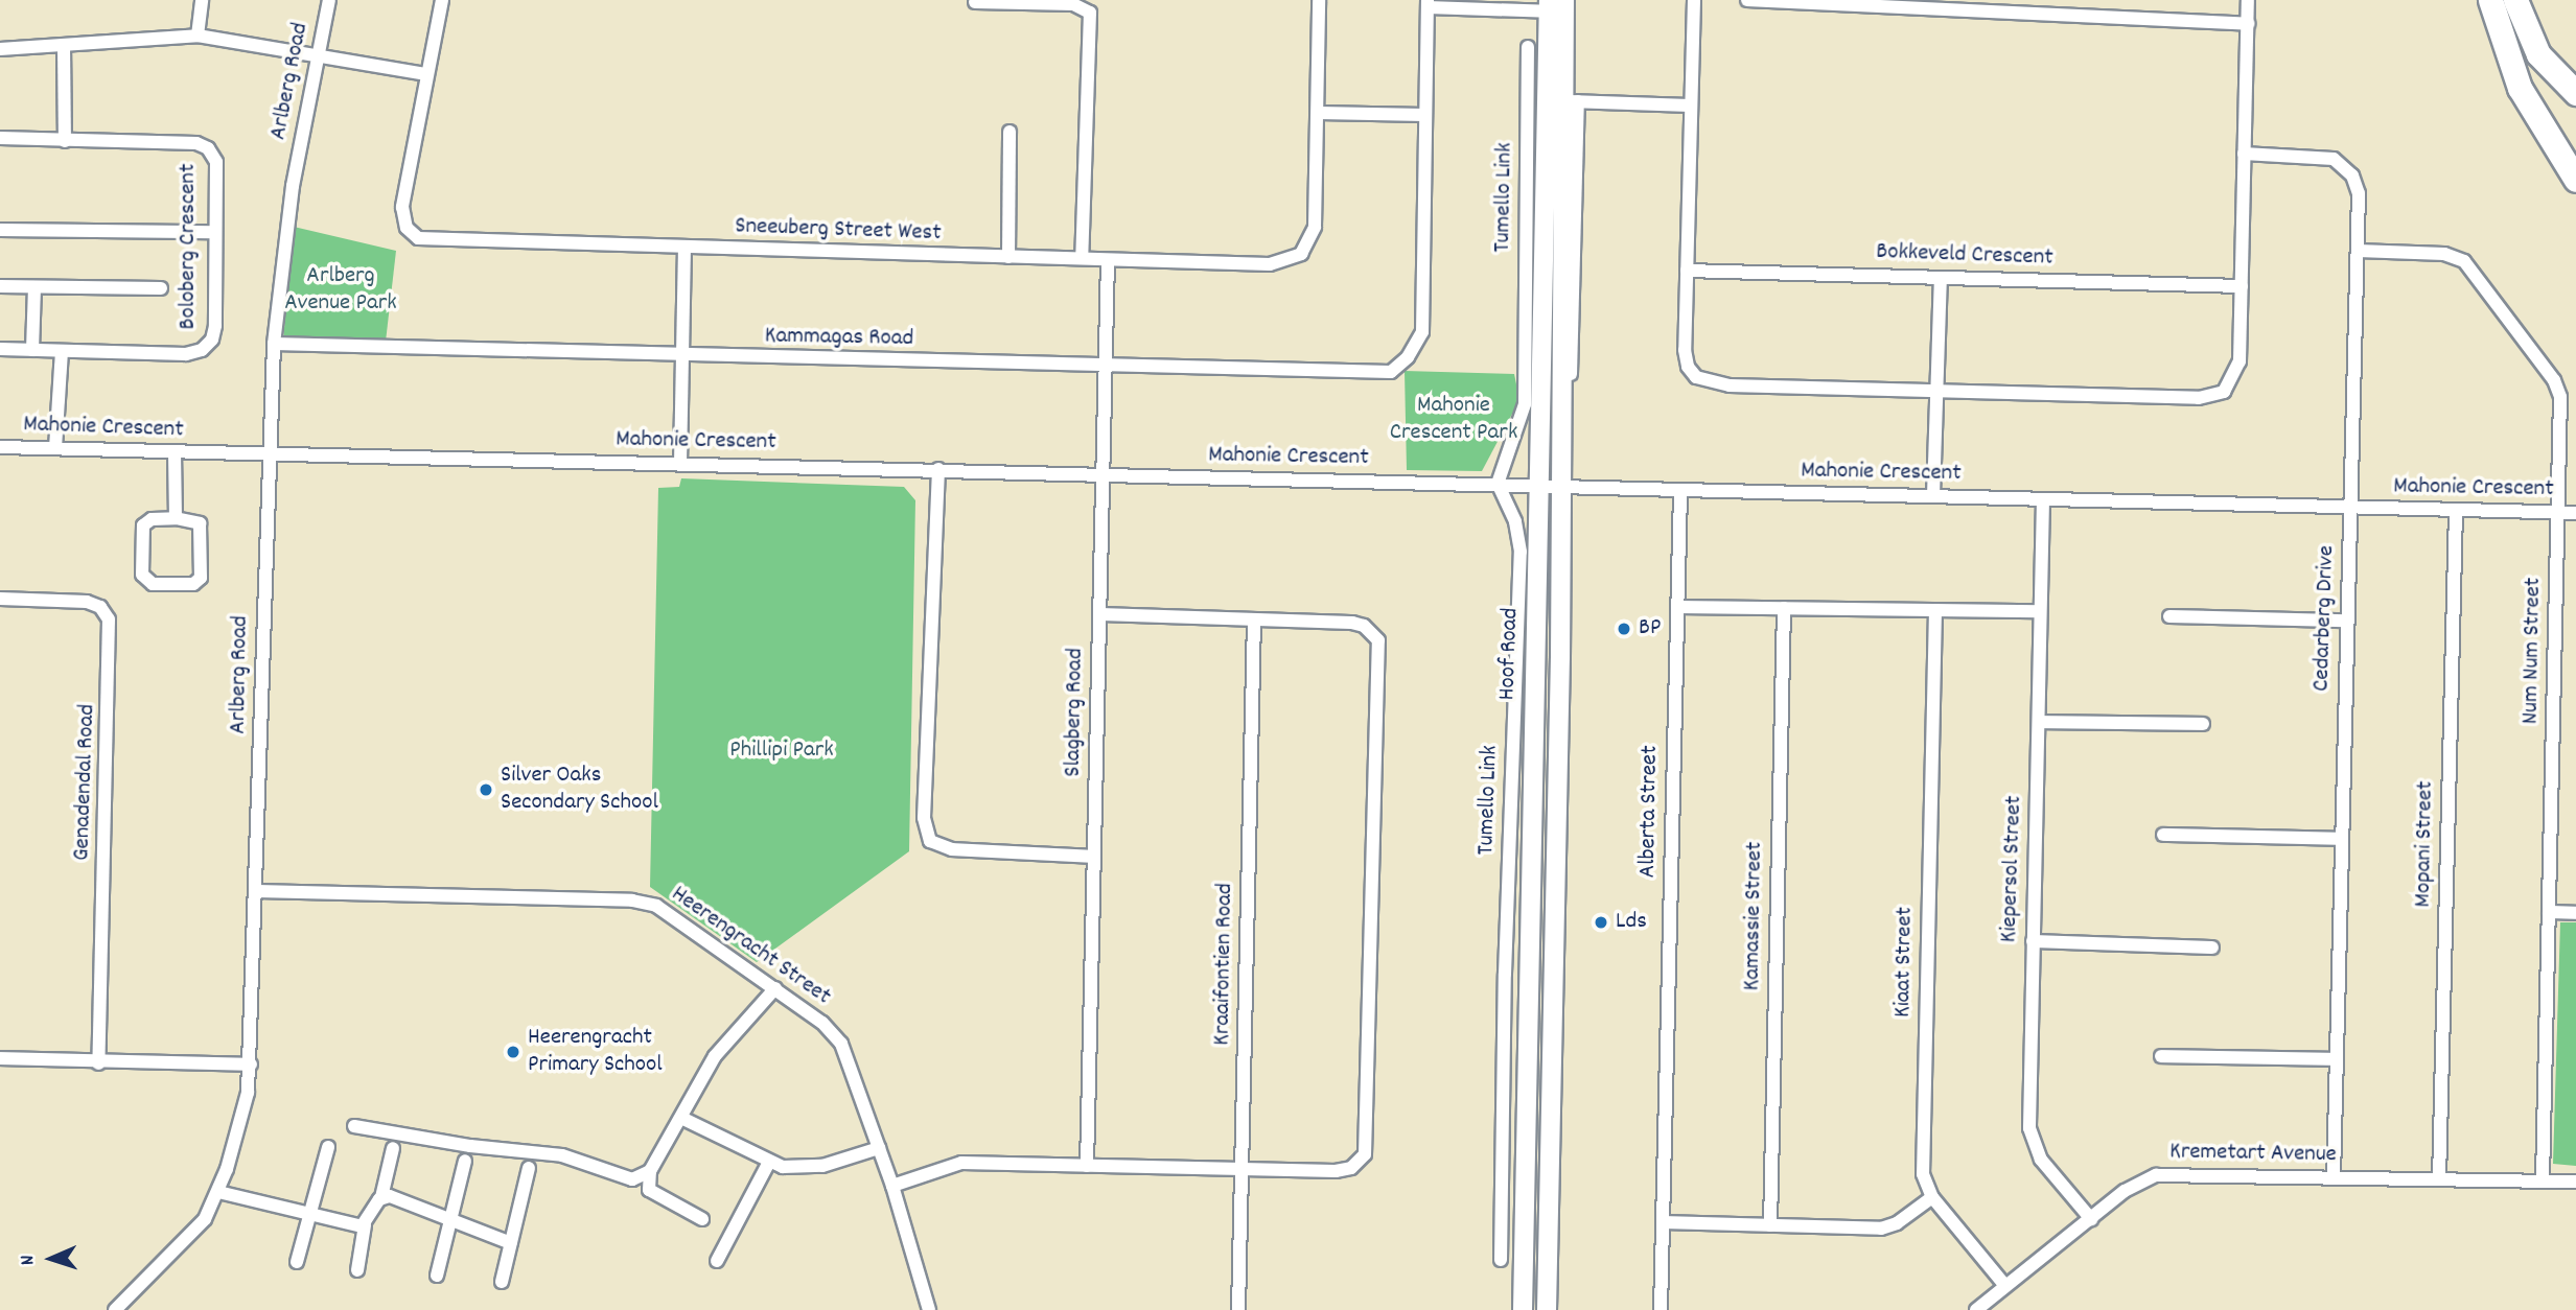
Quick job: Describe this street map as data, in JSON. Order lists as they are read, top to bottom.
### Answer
{
  "streets": {
    "main road": ["Hoof Road"],
    "street": [
      "Arlberg Road",
      "Tumello Link",
      "Sneeuberg Street West",
      "Boloberg Crescent",
      "Bokkeveld Crescent",
      "Kammagas Road",
      "Mahonie Crescent",
      "Cedarberg Drive",
      "Num Num Street",
      "Slagberg Road",
      "Genadendal Road",
      "Alberta Street",
      "Mopani Street",
      "Kiepersol Street",
      "Kamassie Street",
      "Heerengracht Street",
      "Kiaat Street",
      "Kraaifontien Road",
      "Kremetart Avenue"
    ]
  },
  "crossings": [
    ["Arlberg Road", "Kammagas Road"],
    ["Arlberg Road", "Mahonie Crescent"],
    ["Arlberg Road", "Heerengracht Street"],
    ["Tumello Link", "Mahonie Crescent"],
    ["Sneeuberg Street West", "Slagberg Road"],
    ["Kammagas Road", "Slagberg Road"],
    ["Mahonie Crescent", "Cedarberg Drive"],
    ["Mahonie Crescent", "Num Num Street"],
    ["Mahonie Crescent", "Hoof Road"],
    ["Mahonie Crescent", "Slagberg Road"],
    ["Mahonie Crescent", "Alberta Street"],
    ["Mahonie Crescent", "Mopani Street"],
    ["Mahonie Crescent", "Kiepersol Street"],
    ["Cedarberg Drive", "Num Num Street"],
    ["Cedarberg Drive", "Kremetart Avenue"],
    ["Num Num Street", "Kremetart Avenue"],
    ["Mopani Street", "Kremetart Avenue"],
    ["Kiepersol Street", "Kremetart Avenue"],
    ["Kiaat Street", "Kremetart Avenue"]
  ],
  "parks": ["Arlberg Avenue Park", "Mahonie Crescent Park", "Phillipi Park"],
  "places": [
    "BP",
    "Silver Oaks Secondary School",
    "Lds",
    "Heerengracht Primary School"
  ],
  "north": "left"
}
